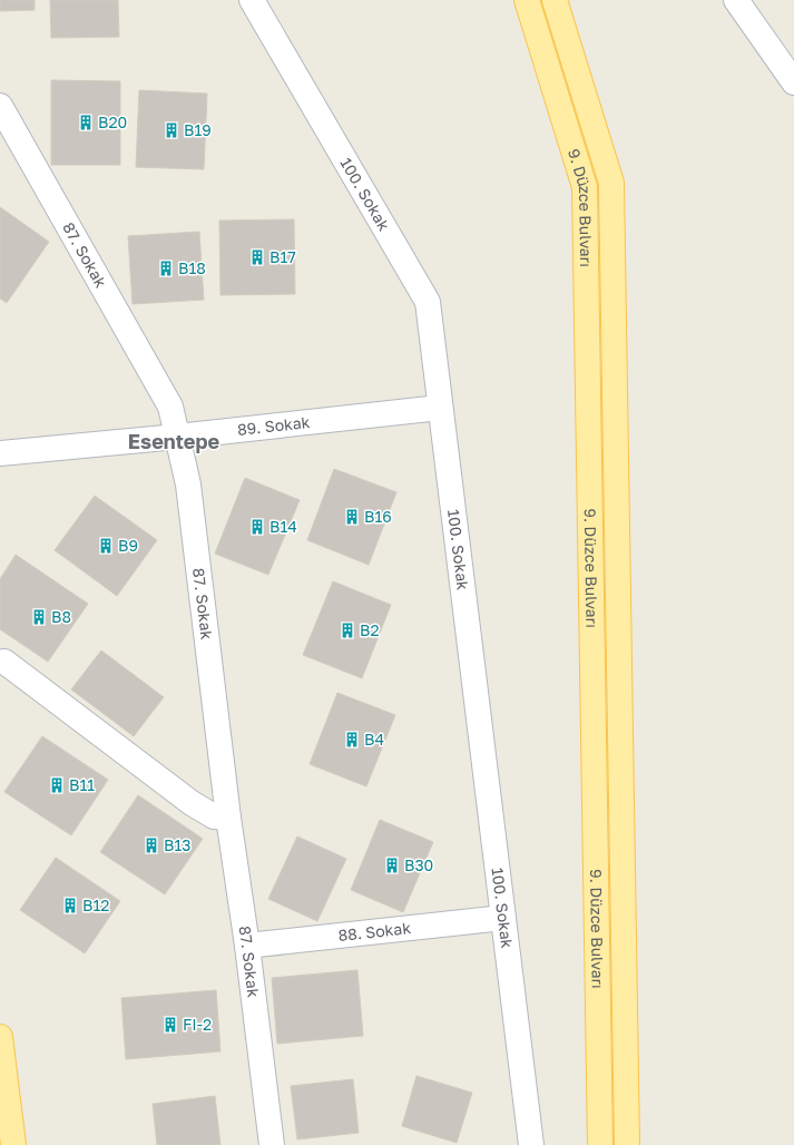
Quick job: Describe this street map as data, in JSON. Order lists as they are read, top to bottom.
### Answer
{
  "streets": {
    "main road": ["9. Düzce Bulvarı"],
    "street": [
      "100. Sokak",
      "87. Sokak",
      "89. Sokak",
      "88. Sokak"
    ]
  },
  "crossings": [
    ["100. Sokak", "89. Sokak"],
    ["100. Sokak", "88. Sokak"],
    ["87. Sokak", "89. Sokak"],
    ["87. Sokak", "88. Sokak"]
  ],
  "districts": ["Esentepe"],
  "places": {
    "building": [
      "B20",
      "B19",
      "B17",
      "B18",
      "B16",
      "B14",
      "B9",
      "B8",
      "B2",
      "B4",
      "B11",
      "B13",
      "B30",
      "B12",
      "FI-2"
    ]
  }
}
